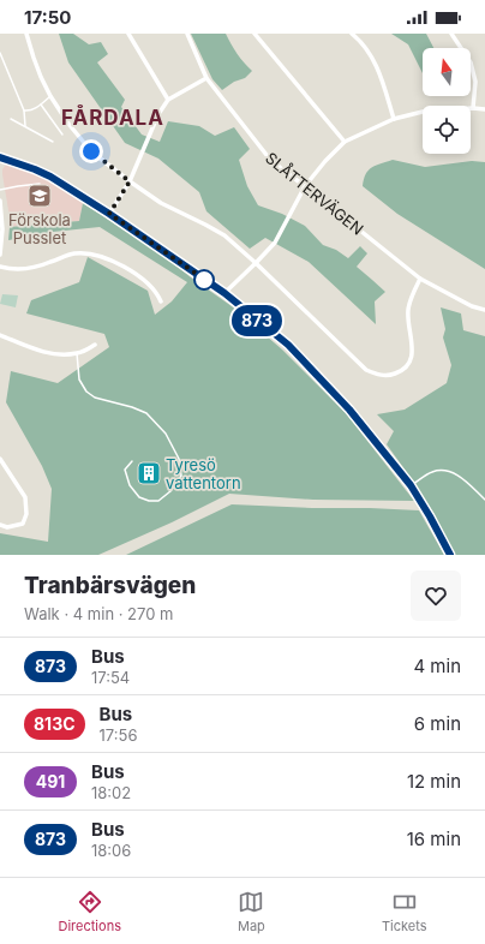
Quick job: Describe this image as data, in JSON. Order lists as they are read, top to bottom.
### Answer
{
  "streets": {
    "street": ["SLÅTTERVÄGEN"]
  },
  "districts": ["FÅRDALA"],
  "places": {
    "school or university": ["Förskola Pusslet"],
    "building": ["Tyresö vattentorn"]
  },
  "lines": ["bus line 873"],
  "north": "top",
  "page": {
    "status": "17:50",
    "on_map": "873",
    "heading": ["Tranbärsvägen", "Walk · 4 min · 270 m"],
    "list": [
      {
        "mark": "873",
        "name": "Bus",
        "note": "17:54",
        "value": "4 min"
      },
      {
        "mark": "813C",
        "name": "Bus",
        "note": "17:56",
        "value": "6 min"
      },
      {
        "mark": "491",
        "name": "Bus",
        "note": "18:02",
        "value": "12 min"
      },
      {
        "mark": "873",
        "name": "Bus",
        "note": "18:06",
        "value": "16 min"
      }
    ],
    "tabs": ["Directions", "Map", "Tickets"]
  }
}
